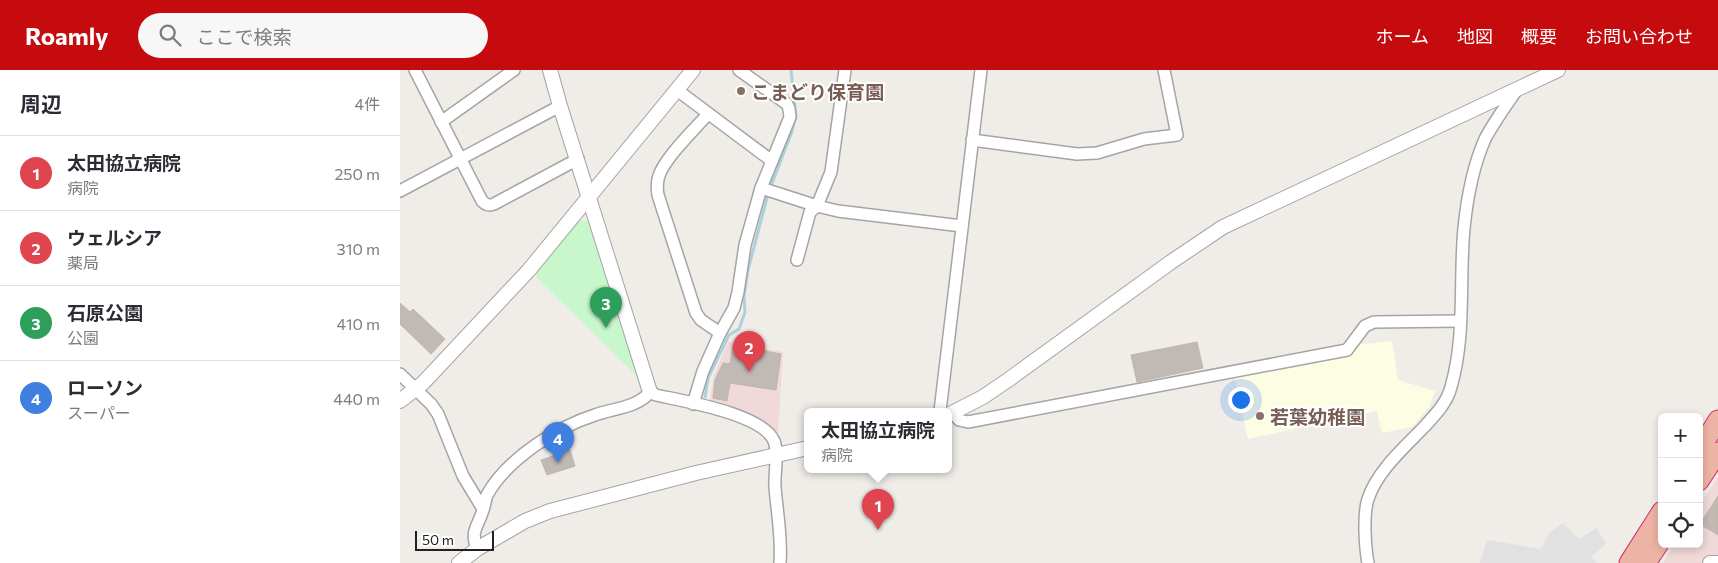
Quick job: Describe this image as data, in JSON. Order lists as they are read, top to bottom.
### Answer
{
  "places": ["こまどり保育園", "若葉幼稚園"],
  "scale_bar": "50 m",
  "page": {
    "header": "Roamly",
    "search": "ここで検索",
    "nav": [
      "ホーム",
      "地図",
      "概要",
      "お問い合わせ"
    ],
    "heading": ["周辺", "4件"],
    "list": [
      {
        "mark": "1",
        "name": "太田協立病院",
        "note": "病院",
        "value": "250 m"
      },
      {
        "mark": "2",
        "name": "ウェルシア",
        "note": "薬局",
        "value": "310 m"
      },
      {
        "mark": "3",
        "name": "石原公園",
        "note": "公園",
        "value": "410 m"
      },
      {
        "mark": "4",
        "name": "ローソン",
        "note": "スーパー",
        "value": "440 m"
      }
    ],
    "pins": [
      "3",
      "2",
      "4",
      "1"
    ],
    "popup": ["太田協立病院", "病院"],
    "map_buttons": ["+", "−"],
    "scale": "50 m"
  }
}
